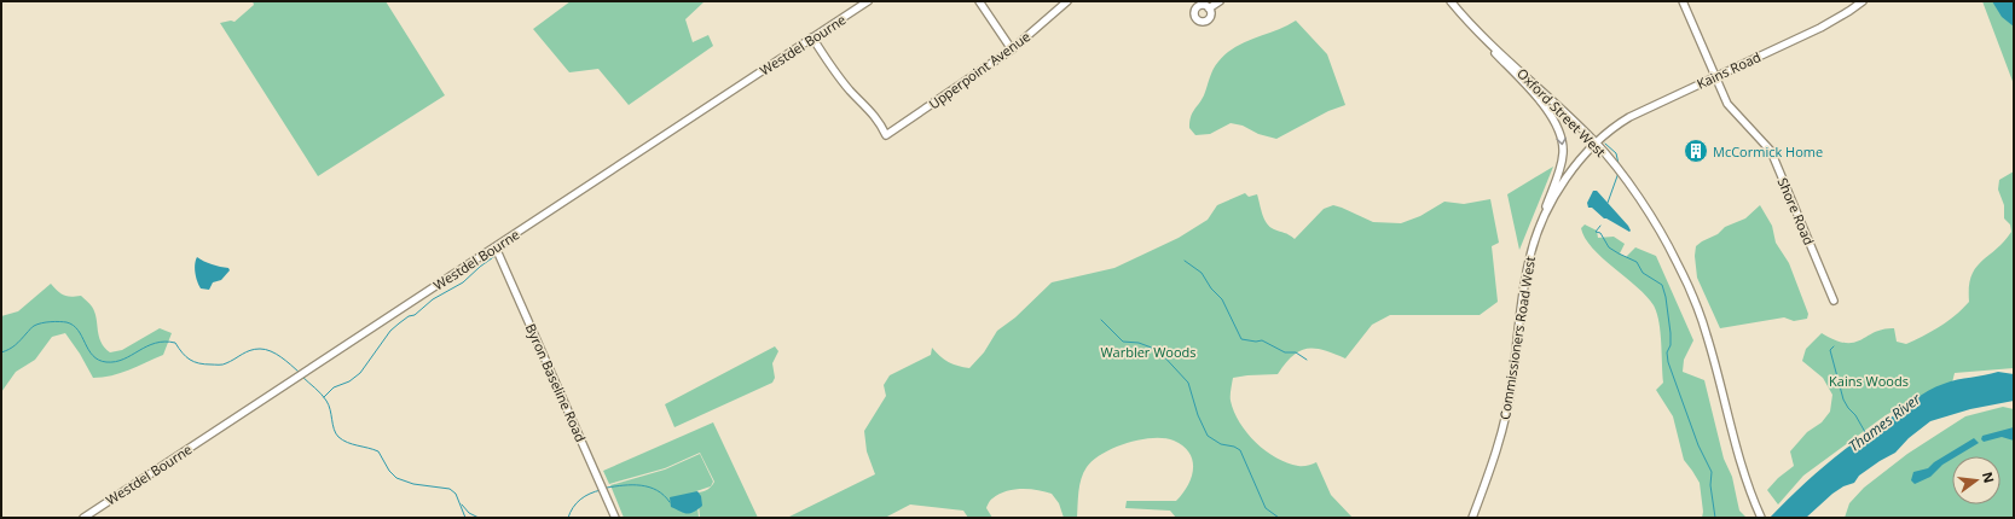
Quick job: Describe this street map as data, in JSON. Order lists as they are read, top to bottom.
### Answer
{
  "streets": {
    "main road": [
      "Westdel Bourne",
      "Upperpoint Avenue",
      "Kains Road",
      "Oxford Street West",
      "Shore Road",
      "Commissioners Road West",
      "Byron Baseline Road"
    ]
  },
  "crossings": [
    ["Westdel Bourne", "Upperpoint Avenue"],
    ["Westdel Bourne", "Byron Baseline Road"],
    ["Kains Road", "Oxford Street West"],
    ["Kains Road", "Shore Road"],
    ["Kains Road", "Commissioners Road West"],
    ["Oxford Street West", "Commissioners Road West"]
  ],
  "water": ["Thames River"],
  "parks": ["Warbler Woods", "Kains Woods"],
  "places": {
    "building": ["McCormick Home"]
  },
  "north": "right"
}
